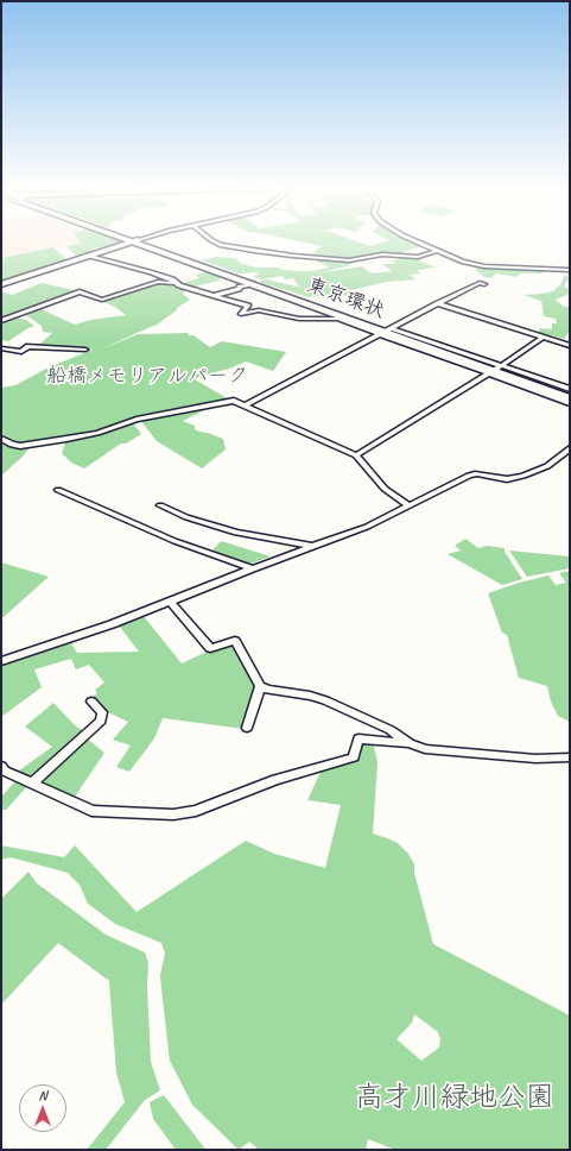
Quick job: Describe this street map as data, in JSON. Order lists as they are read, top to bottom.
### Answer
{
  "streets": {
    "highway": ["東京環状"]
  },
  "parks": ["船橋メモリアルパーク", "高才川緑地公園"],
  "north": "top"
}
